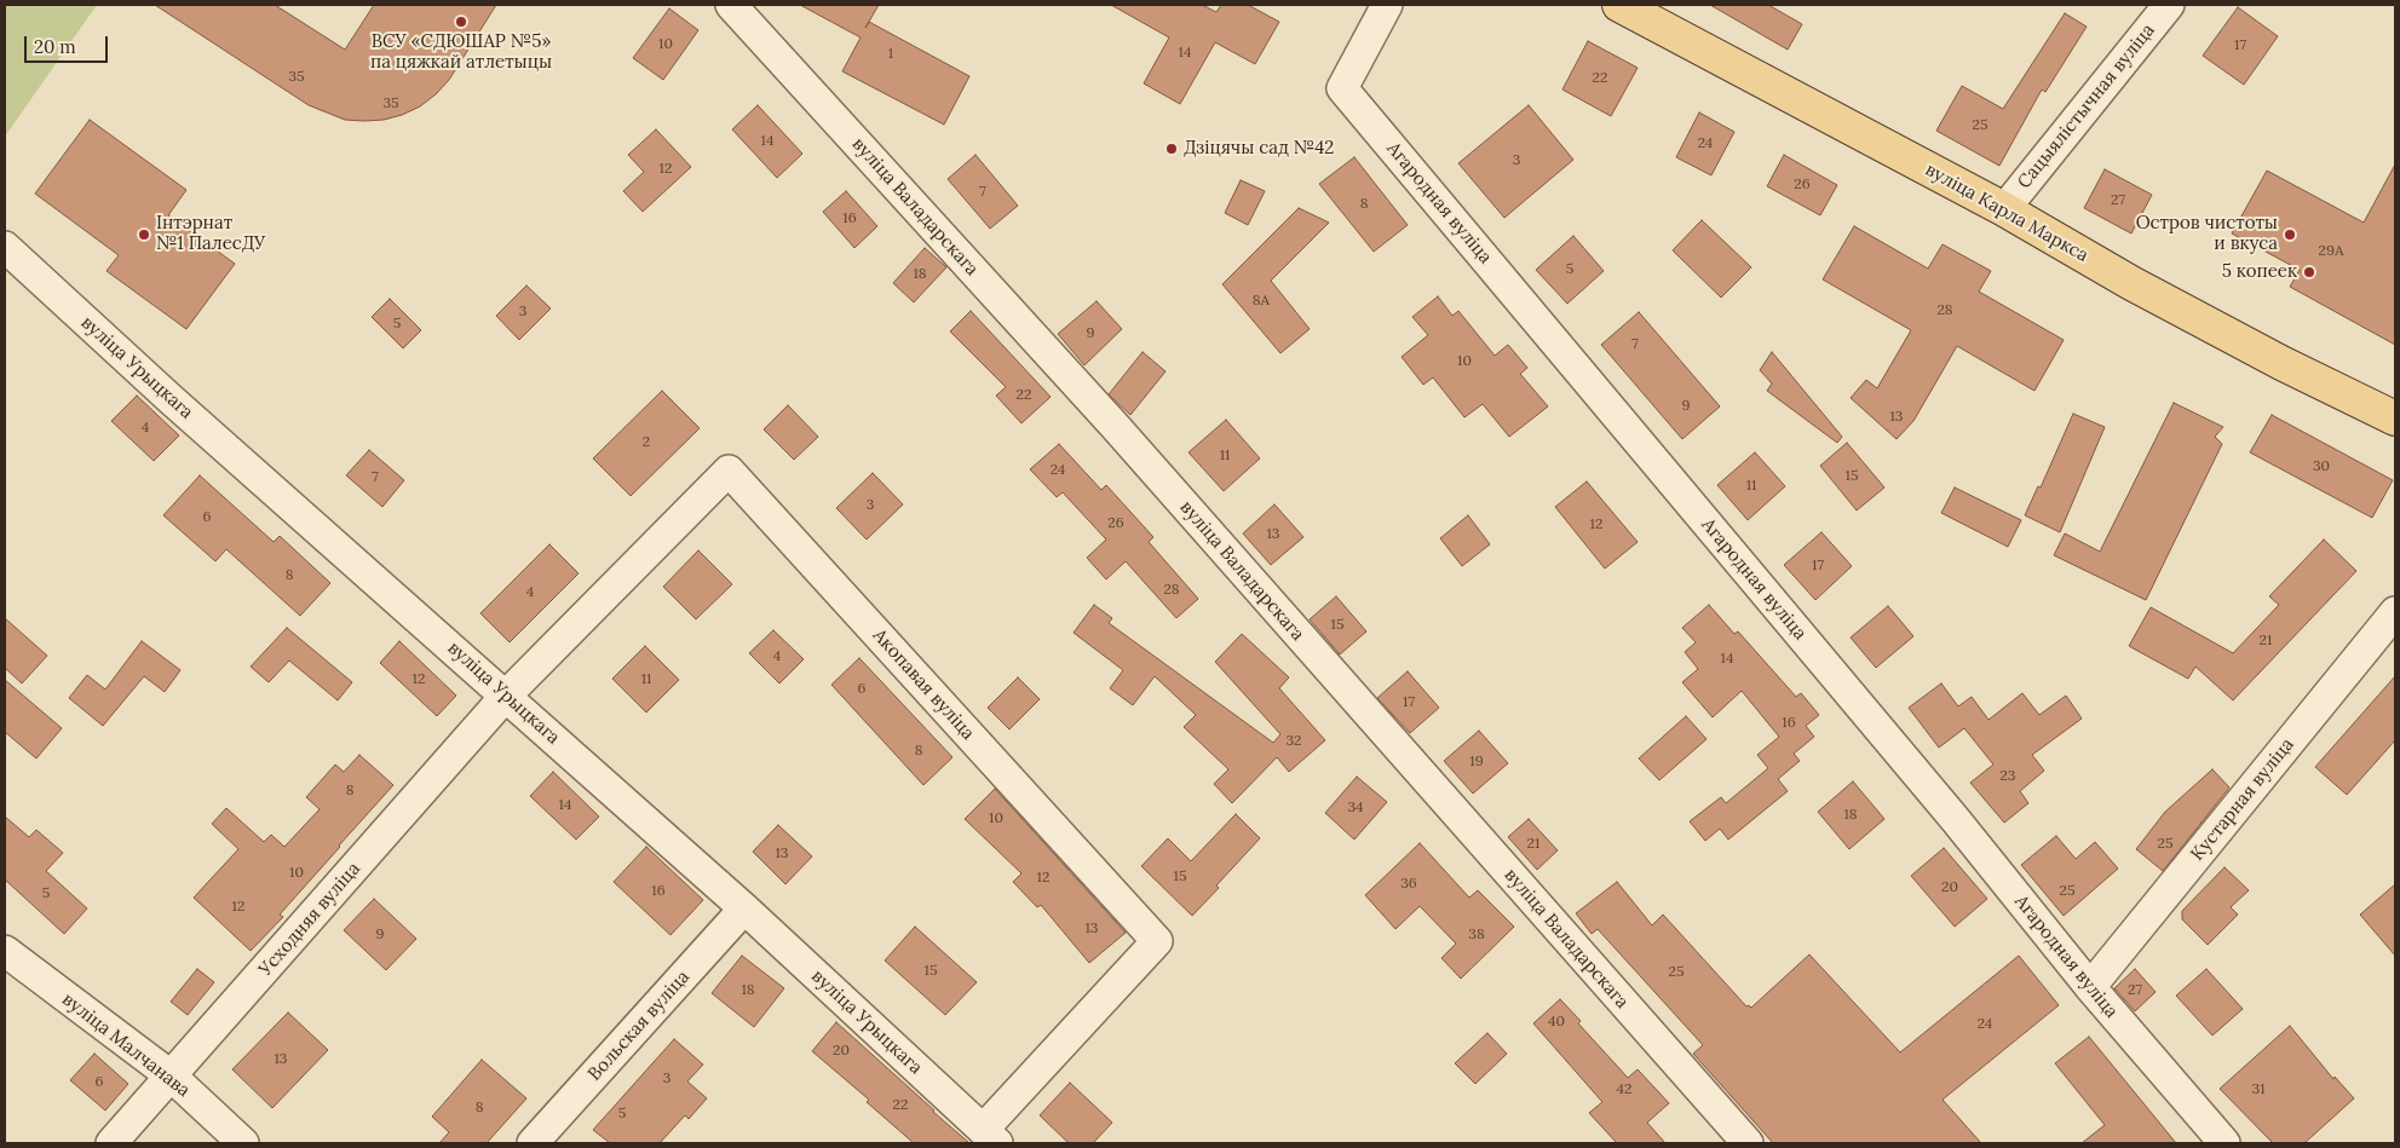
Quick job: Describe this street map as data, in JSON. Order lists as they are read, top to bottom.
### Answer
{
  "streets": {
    "main road": ["вуліца Карла Маркса"],
    "street": [
      "Сацыялістычная вуліца",
      "Агародная вуліца",
      "вуліца Валадарскага",
      "вуліца Урыцкага",
      "Акопавая вуліца",
      "Кустарная вуліца",
      "Усходняя вуліца",
      "Вольская вуліца",
      "вуліца Малчанава"
    ]
  },
  "crossings": [
    ["Сацыялістычная вуліца", "вуліца Карла Маркса"],
    ["Агародная вуліца", "Кустарная вуліца"],
    ["вуліца Урыцкага", "Акопавая вуліца"],
    ["вуліца Урыцкага", "Усходняя вуліца"],
    ["вуліца Урыцкага", "Вольская вуліца"],
    ["Акопавая вуліца", "Усходняя вуліца"],
    ["Усходняя вуліца", "вуліца Малчанава"]
  ],
  "places": [
    "ВСУ «СДЮШАР №5» па цяжкай атлетыцы",
    "Дзіцячы сад №42",
    "Інтэрнат №1 ПалесДУ",
    "Остров чистоты и вкуса",
    "5 копеек"
  ],
  "house_numbers": [
    "10",
    "17",
    "14",
    "1",
    "35",
    "22",
    "35",
    "25",
    "14",
    "24",
    "3",
    "12",
    "26",
    "7",
    "27",
    "8",
    "16",
    "29А",
    "5",
    "18",
    "8А",
    "28",
    "3",
    "5",
    "9",
    "7",
    "10",
    "22",
    "9",
    "13",
    "4",
    "2",
    "11",
    "30",
    "24",
    "15",
    "7",
    "11",
    "3",
    "6",
    "26",
    "12",
    "13",
    "17",
    "8",
    "28",
    "4",
    "15",
    "21",
    "4",
    "14",
    "12",
    "11",
    "6",
    "17",
    "16",
    "32",
    "8",
    "19",
    "23",
    "8",
    "14",
    "34",
    "18",
    "10",
    "21",
    "25",
    "13",
    "10",
    "15",
    "12",
    "36",
    "20",
    "16",
    "25",
    "5",
    "12",
    "13",
    "9",
    "38",
    "15",
    "25",
    "18",
    "27",
    "40",
    "24",
    "20",
    "13",
    "3",
    "6",
    "42",
    "31",
    "22",
    "8",
    "5"
  ],
  "scale_bar": "20 m"
}
